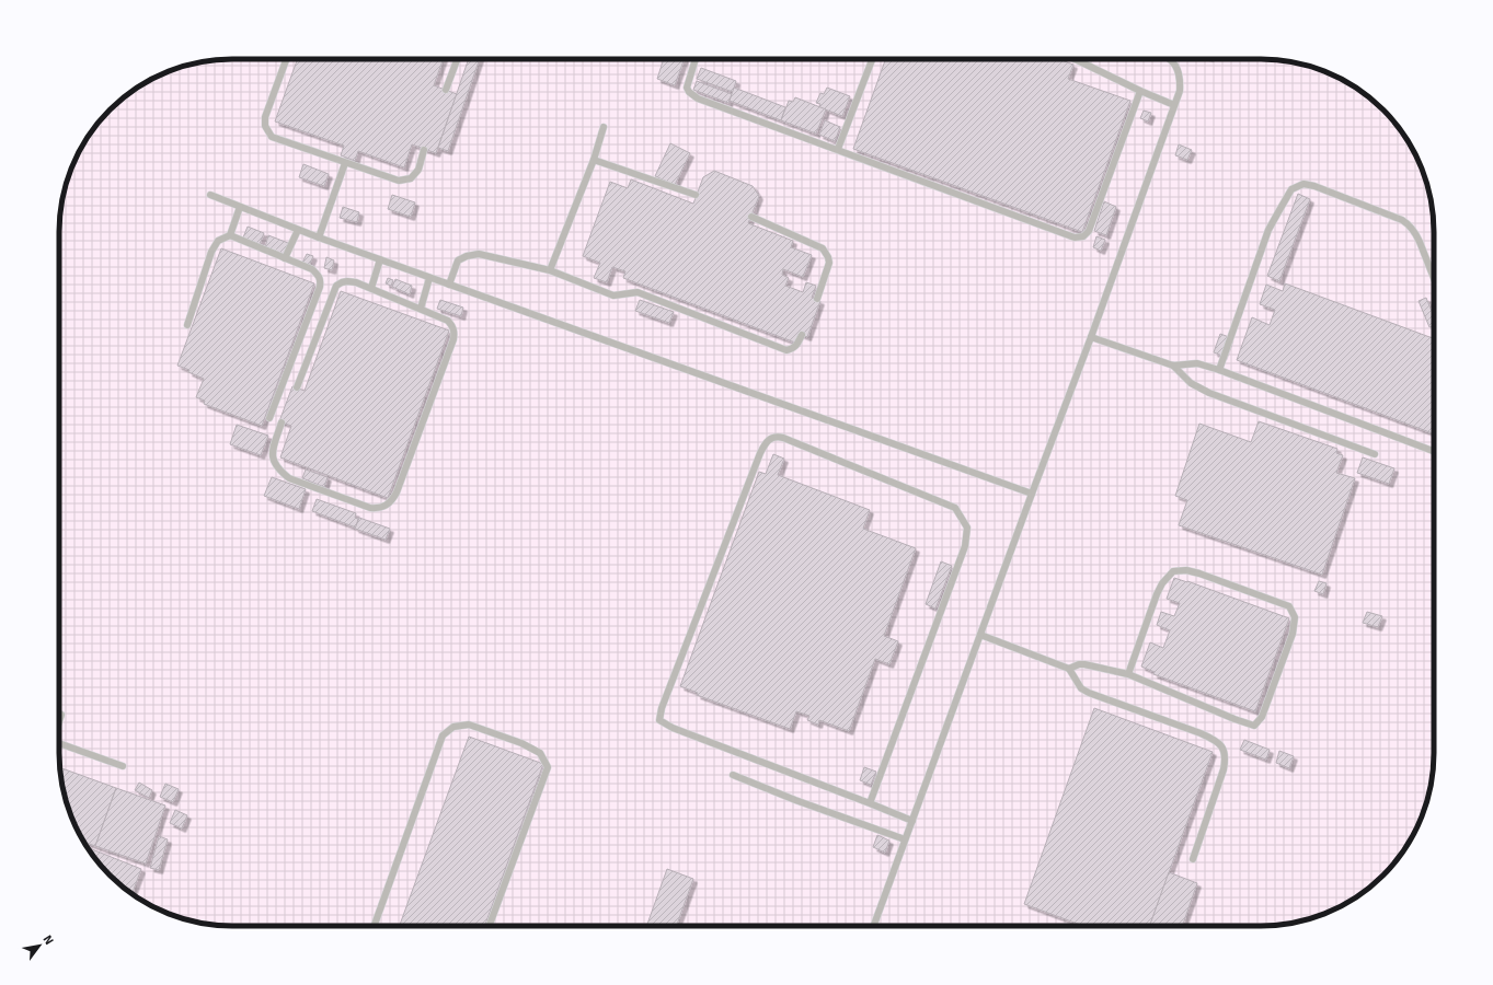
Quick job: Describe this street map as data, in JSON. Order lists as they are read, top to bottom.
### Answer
{
  "north": "top right"
}
